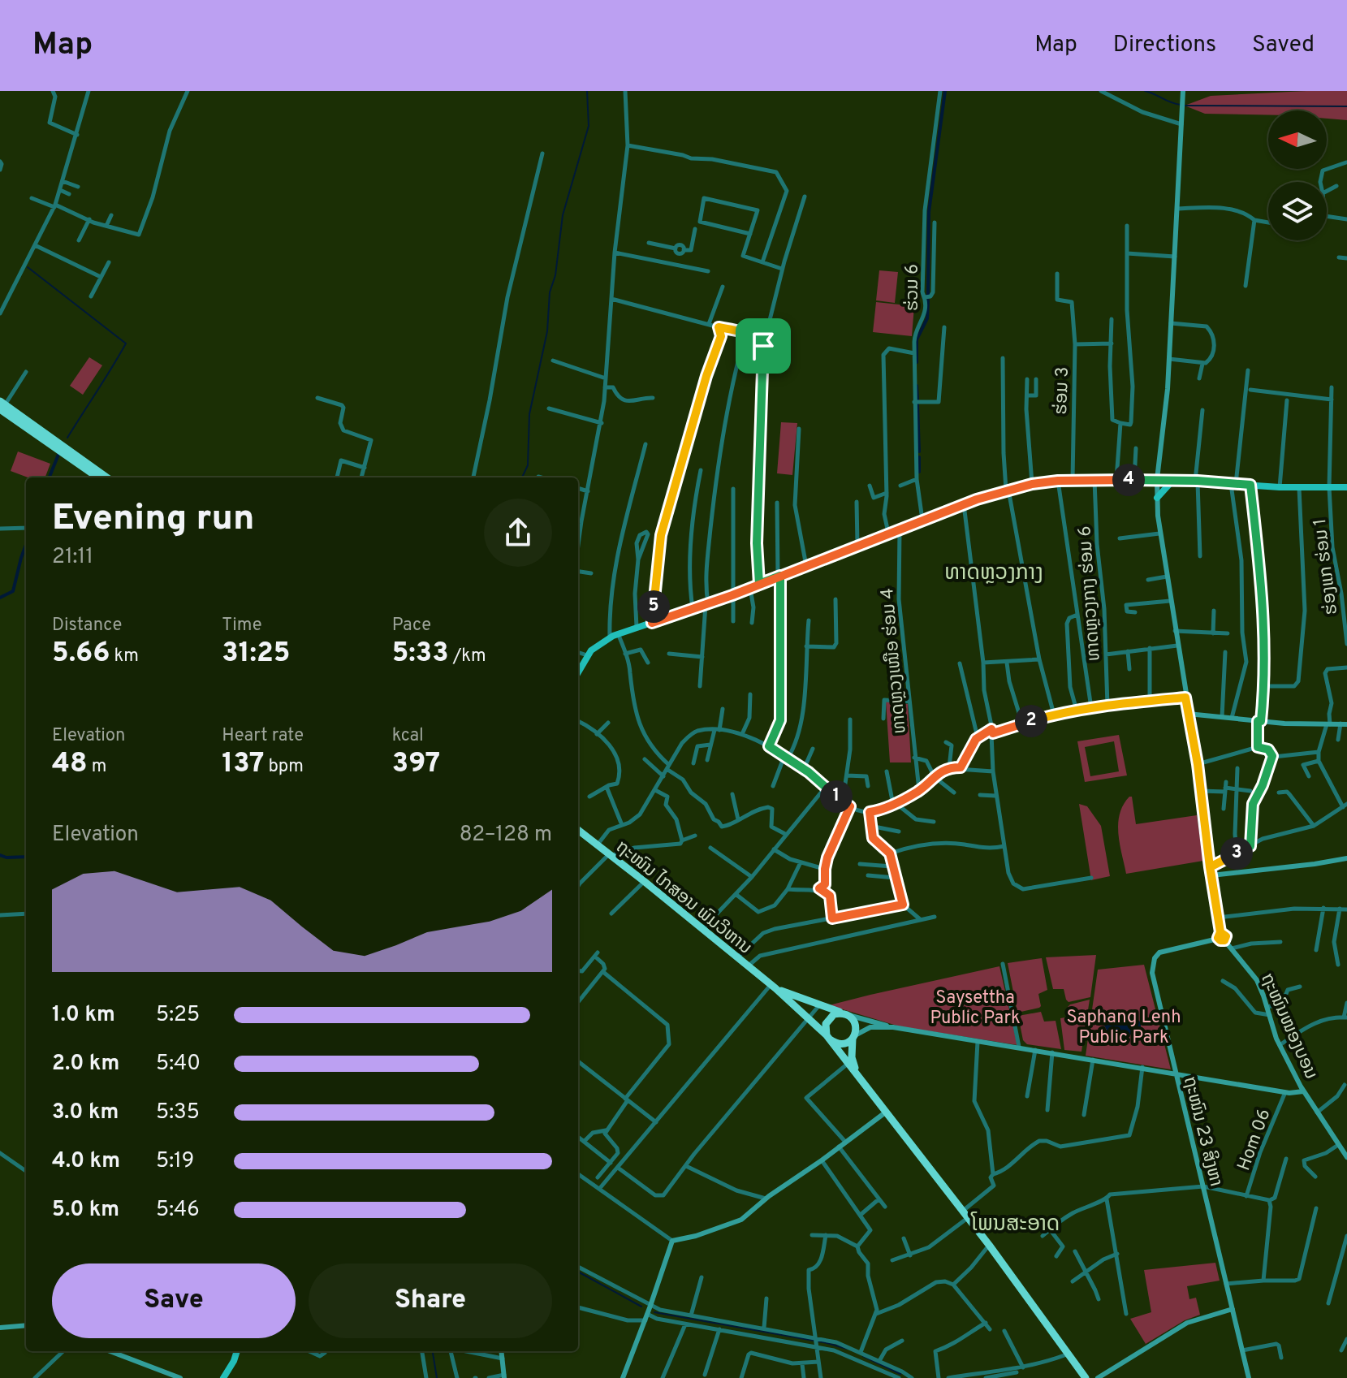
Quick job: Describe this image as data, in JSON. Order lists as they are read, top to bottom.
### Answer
{
  "streets": {
    "highway": ["ຖະໜົນ ໄກສອນ ພົມວິຫານ"],
    "street": [
      "ຮ່ວມ 6",
      "ຮ່ອມ 3",
      "ຮ່ອງແກ ຮ່ອມ 1",
      "ທາດຫຼວງກາງ ຮ່ອມ 6",
      "ທາດຫຼວງເໜືອ ຮ່ອມ 4",
      "ຖະໜົນໜອງບອນ",
      "ຖະໜົນ 23 ສິງຫາ",
      "Hom 06"
    ]
  },
  "crossings": [
    ["ຖະໜົນໜອງບອນ", "ຖະໜົນ 23 ສິງຫາ"]
  ],
  "districts": ["ທາດຫຼວງກາງ", "ໂພນສະອາດ"],
  "parks": ["Saysettha Public Park", "Saphang Lenh Public Park"],
  "north": "left",
  "page": {
    "header": "Map",
    "nav": ["Map", "Directions", "Saved"],
    "pins": [
      "4",
      "5",
      "2",
      "1",
      "3"
    ],
    "heading": ["Evening run", "21:11"],
    "stats": [
      ["Distance", "5.66 km"],
      ["Time", "31:25"],
      ["Pace", "5:33 /km"],
      ["Elevation", "48 m"],
      ["Heart rate", "137 bpm"],
      ["kcal", "397"]
    ],
    "chart": ["Elevation", "82–128 m"],
    "list": [
      {
        "name": "1.0 km",
        "note": "5:25"
      },
      {
        "name": "2.0 km",
        "note": "5:40"
      },
      {
        "name": "3.0 km",
        "note": "5:35"
      },
      {
        "name": "4.0 km",
        "note": "5:19"
      },
      {
        "name": "5.0 km",
        "note": "5:46"
      }
    ],
    "buttons": ["Save", "Share"]
  }
}
